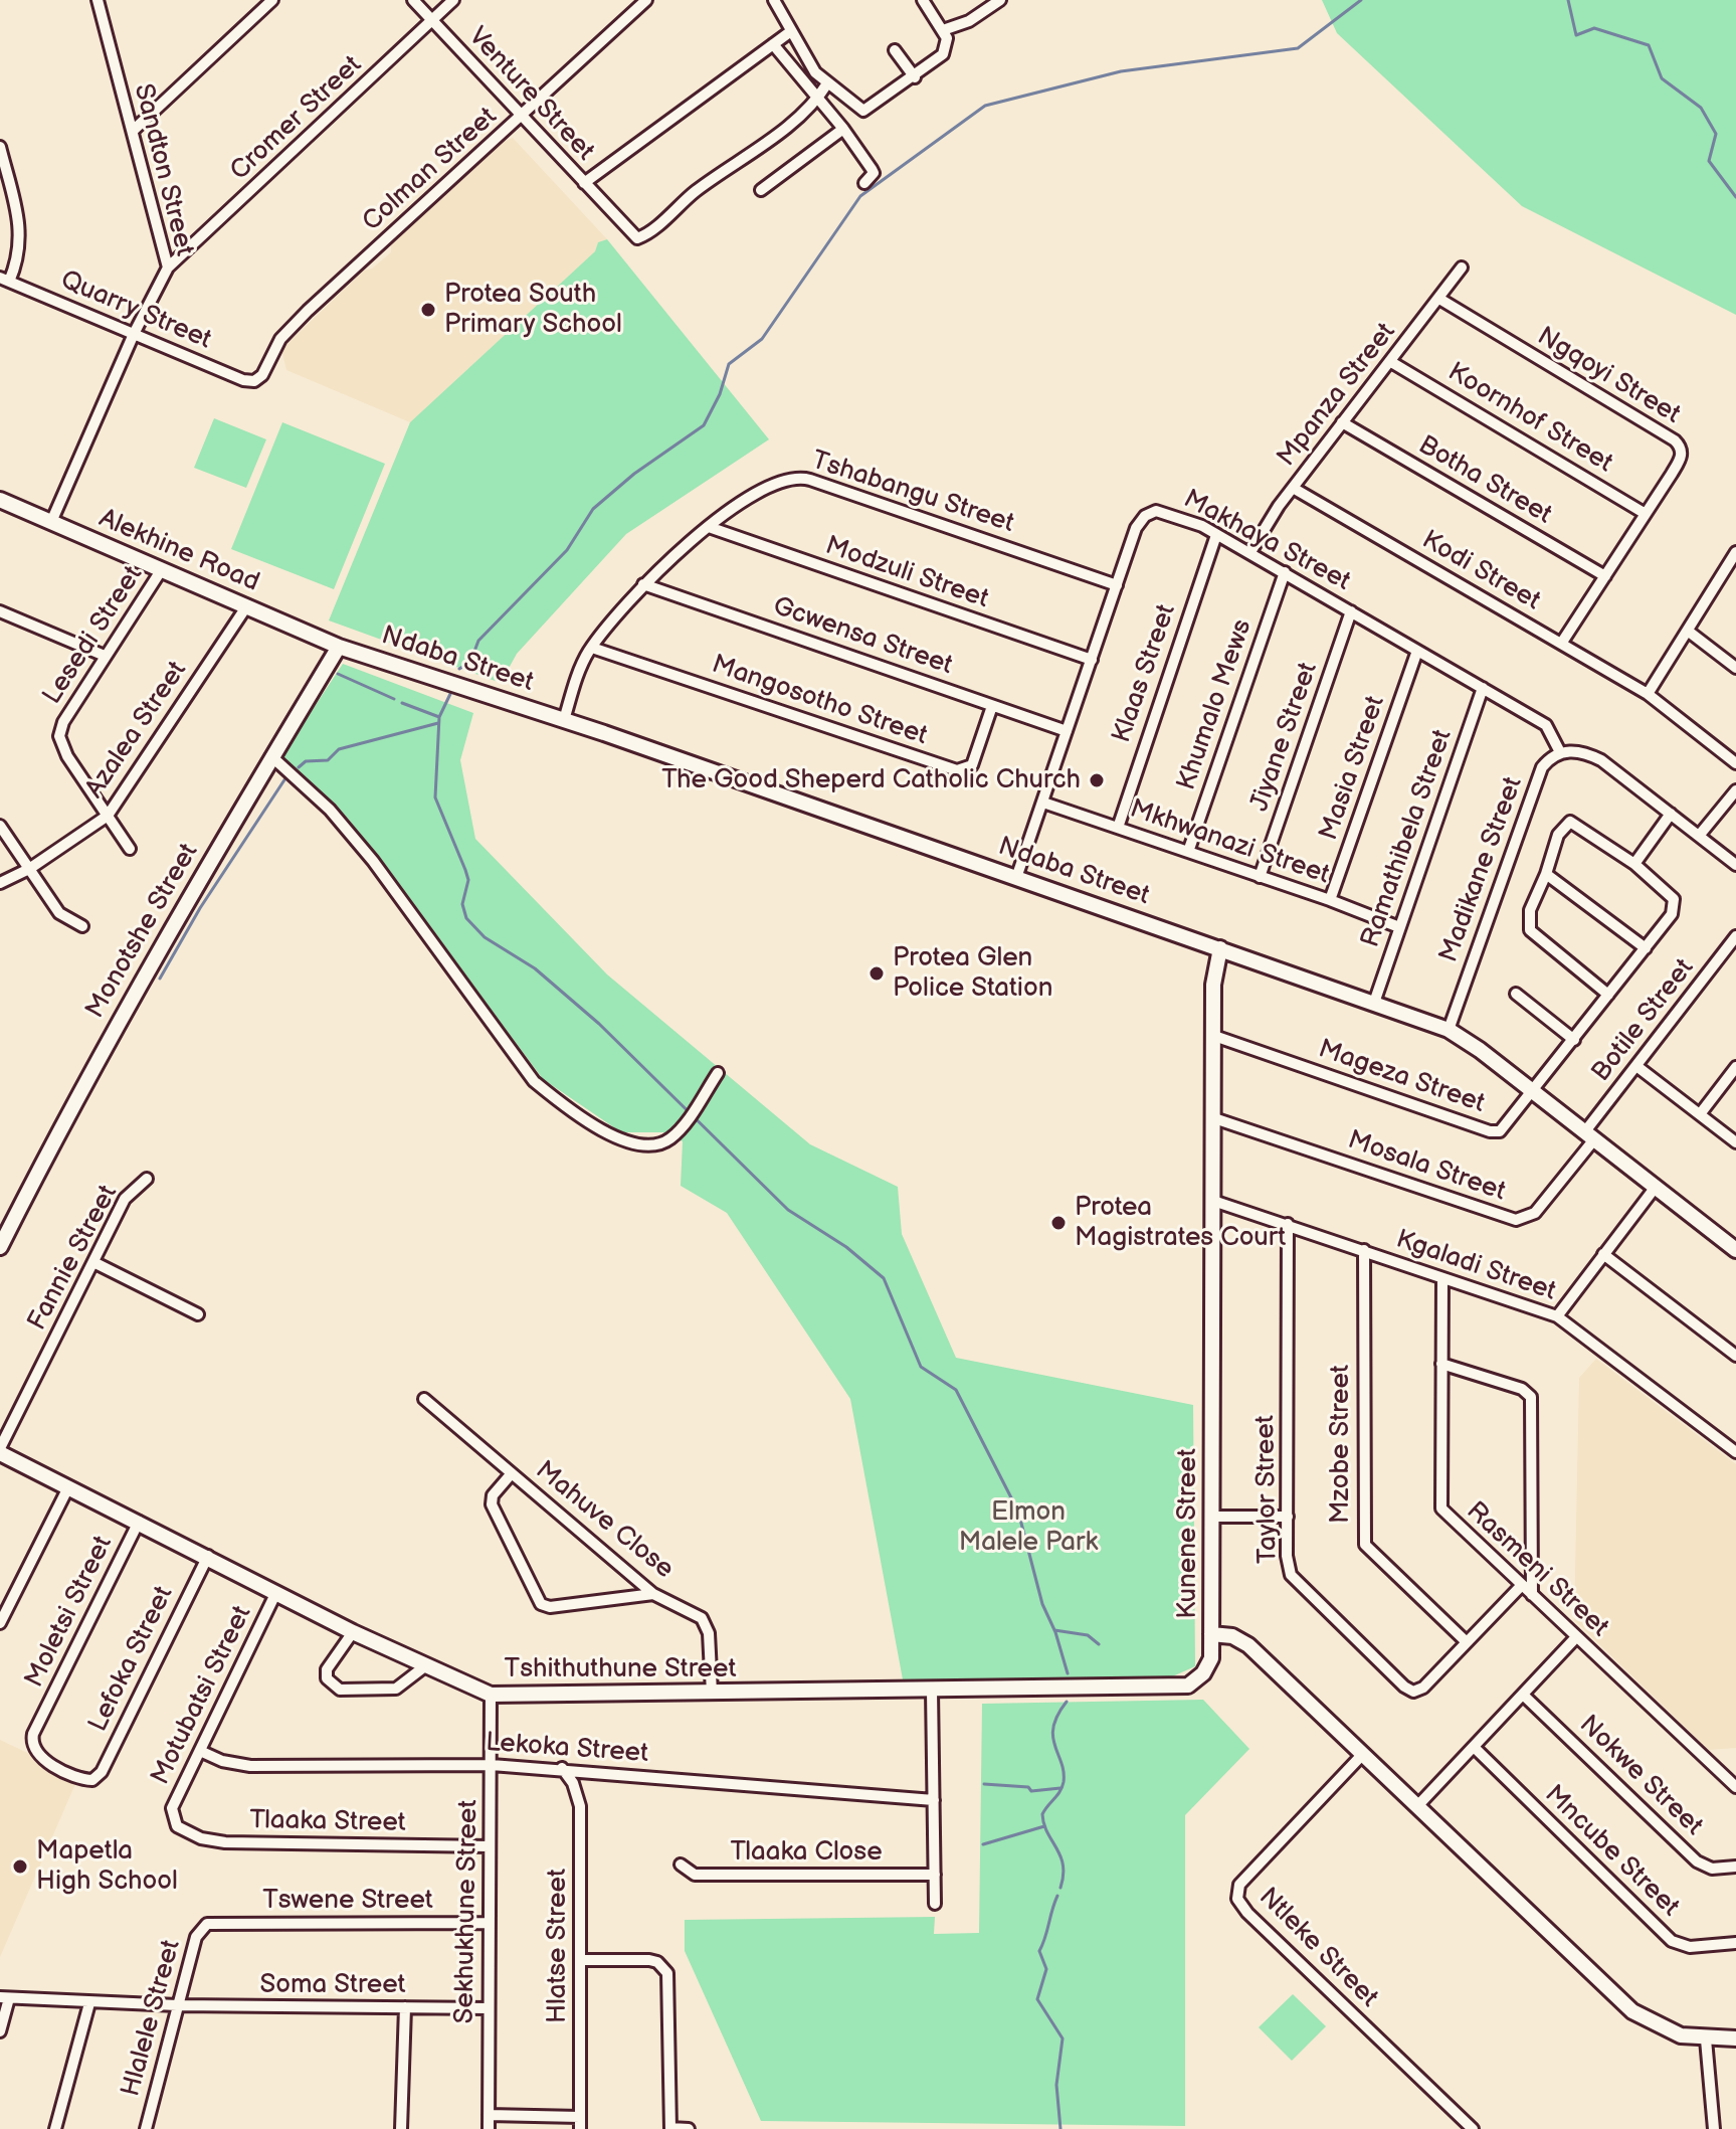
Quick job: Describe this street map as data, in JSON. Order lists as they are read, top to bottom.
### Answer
{
  "streets": {
    "street": [
      "Venture Street",
      "Cromer Street",
      "Sandton Street",
      "Colman Street",
      "Quarry Street",
      "Ngqoyi Street",
      "Mpanza Street",
      "Koornhof Street",
      "Botha Street",
      "Tshabangu Street",
      "Makhaya Street",
      "Alekhine Road",
      "Kodi Street",
      "Modzuli Street",
      "Lesedi Street",
      "Gcwensa Street",
      "Ndaba Street",
      "Klaas Street",
      "Mangosotho Street",
      "Khumalo Mews",
      "Azalea Street",
      "Jiyane Street",
      "Masia Street",
      "Ramathibela Street",
      "Mkhwanazi Street",
      "Madikane Street",
      "Monotshe Street",
      "Botile Street",
      "Mageza Street",
      "Mosala Street",
      "Fannie Street",
      "Kgaladi Street",
      "Mzobe Street",
      "Taylor Street",
      "Mahuve Close",
      "Kunene Street",
      "Rasmeni Street",
      "Moletsi Street",
      "Lefoka Street",
      "Tshithuthune Street",
      "Motubatsi Street",
      "Lekoka Street",
      "Nokwe Street",
      "Tlaaka Street",
      "Mncube Street",
      "Tlaaka Close",
      "Tswene Street",
      "Sekhukhune Street",
      "Hlatse Street",
      "Ntleke Street",
      "Soma Street",
      "Hlalele Street"
    ]
  },
  "crossings": [
    ["Venture Street", "Cromer Street"],
    ["Venture Street", "Colman Street"],
    ["Cromer Street", "Sandton Street"],
    ["Sandton Street", "Quarry Street"],
    ["Sandton Street", "Alekhine Road"],
    ["Colman Street", "Quarry Street"],
    ["Ngqoyi Street", "Mpanza Street"],
    ["Ngqoyi Street", "Koornhof Street"],
    ["Ngqoyi Street", "Botha Street"],
    ["Ngqoyi Street", "Kodi Street"],
    ["Mpanza Street", "Koornhof Street"],
    ["Mpanza Street", "Botha Street"],
    ["Mpanza Street", "Makhaya Street"],
    ["Mpanza Street", "Kodi Street"],
    ["Tshabangu Street", "Makhaya Street"],
    ["Tshabangu Street", "Modzuli Street"],
    ["Tshabangu Street", "Gcwensa Street"],
    ["Tshabangu Street", "Ndaba Street"],
    ["Tshabangu Street", "Mangosotho Street"],
    ["Makhaya Street", "Modzuli Street"],
    ["Makhaya Street", "Gcwensa Street"],
    ["Makhaya Street", "Ndaba Street"],
    ["Makhaya Street", "Klaas Street"],
    ["Makhaya Street", "Khumalo Mews"],
    ["Makhaya Street", "Jiyane Street"],
    ["Makhaya Street", "Masia Street"],
    ["Makhaya Street", "Ramathibela Street"],
    ["Makhaya Street", "Mkhwanazi Street"],
    ["Makhaya Street", "Madikane Street"],
    ["Alekhine Road", "Lesedi Street"],
    ["Alekhine Road", "Ndaba Street"],
    ["Alekhine Road", "Azalea Street"],
    ["Alekhine Road", "Monotshe Street"],
    ["Lesedi Street", "Azalea Street"],
    ["Gcwensa Street", "Mangosotho Street"],
    ["Ndaba Street", "Ramathibela Street"],
    ["Ndaba Street", "Madikane Street"],
    ["Ndaba Street", "Monotshe Street"],
    ["Ndaba Street", "Botile Street"],
    ["Ndaba Street", "Mageza Street"],
    ["Ndaba Street", "Mosala Street"],
    ["Ndaba Street", "Kunene Street"],
    ["Klaas Street", "Mkhwanazi Street"],
    ["Khumalo Mews", "Mkhwanazi Street"],
    ["Jiyane Street", "Mkhwanazi Street"],
    ["Masia Street", "Mkhwanazi Street"],
    ["Ramathibela Street", "Mkhwanazi Street"],
    ["Botile Street", "Mosala Street"],
    ["Mageza Street", "Kunene Street"],
    ["Mosala Street", "Kunene Street"],
    ["Fannie Street", "Tshithuthune Street"],
    ["Kgaladi Street", "Mzobe Street"],
    ["Kgaladi Street", "Taylor Street"],
    ["Kgaladi Street", "Kunene Street"],
    ["Kgaladi Street", "Rasmeni Street"],
    ["Mzobe Street", "Taylor Street"],
    ["Taylor Street", "Rasmeni Street"],
    ["Mahuve Close", "Tshithuthune Street"],
    ["Kunene Street", "Tshithuthune Street"],
    ["Kunene Street", "Ntleke Street"],
    ["Moletsi Street", "Lefoka Street"],
    ["Moletsi Street", "Tshithuthune Street"],
    ["Lefoka Street", "Tshithuthune Street"],
    ["Tshithuthune Street", "Motubatsi Street"],
    ["Tshithuthune Street", "Sekhukhune Street"],
    ["Motubatsi Street", "Lekoka Street"],
    ["Motubatsi Street", "Tlaaka Street"],
    ["Lekoka Street", "Sekhukhune Street"],
    ["Lekoka Street", "Hlatse Street"],
    ["Tlaaka Street", "Sekhukhune Street"],
    ["Tswene Street", "Sekhukhune Street"],
    ["Tswene Street", "Hlalele Street"],
    ["Sekhukhune Street", "Soma Street"],
    ["Soma Street", "Hlalele Street"]
  ],
  "parks": ["Elmon Malele Park"],
  "places": [
    "Protea South Primary School",
    "The Good Sheperd Catholic Church",
    "Protea Glen Police Station",
    "Protea Magistrates Court",
    "Mapetla High School"
  ]
}
